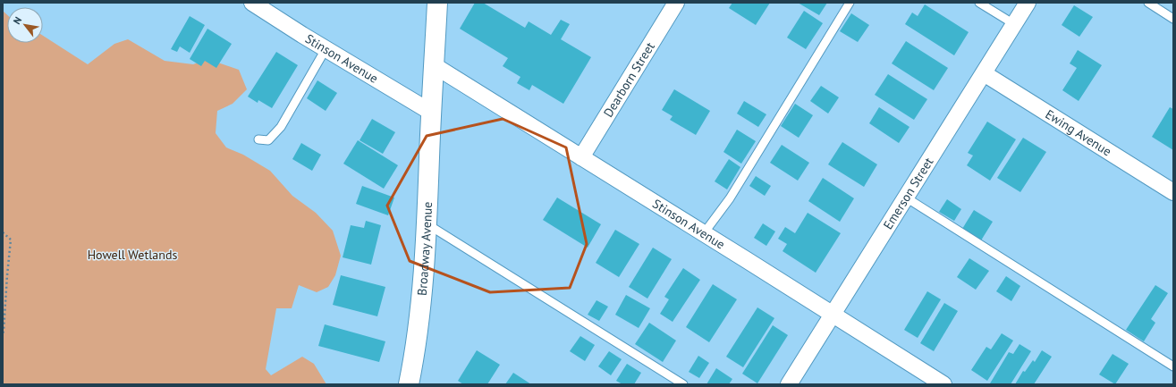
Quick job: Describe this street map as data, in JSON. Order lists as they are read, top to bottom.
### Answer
{
  "streets": {
    "main road": ["Broadway Avenue"],
    "street": [
      "Stinson Avenue",
      "Dearborn Street",
      "Ewing Avenue",
      "Emerson Street"
    ]
  },
  "crossings": [
    ["Stinson Avenue", "Dearborn Street"],
    ["Stinson Avenue", "Emerson Street"],
    ["Stinson Avenue", "Broadway Avenue"],
    ["Ewing Avenue", "Emerson Street"]
  ],
  "parks": ["Howell Wetlands"],
  "north": "top left"
}
